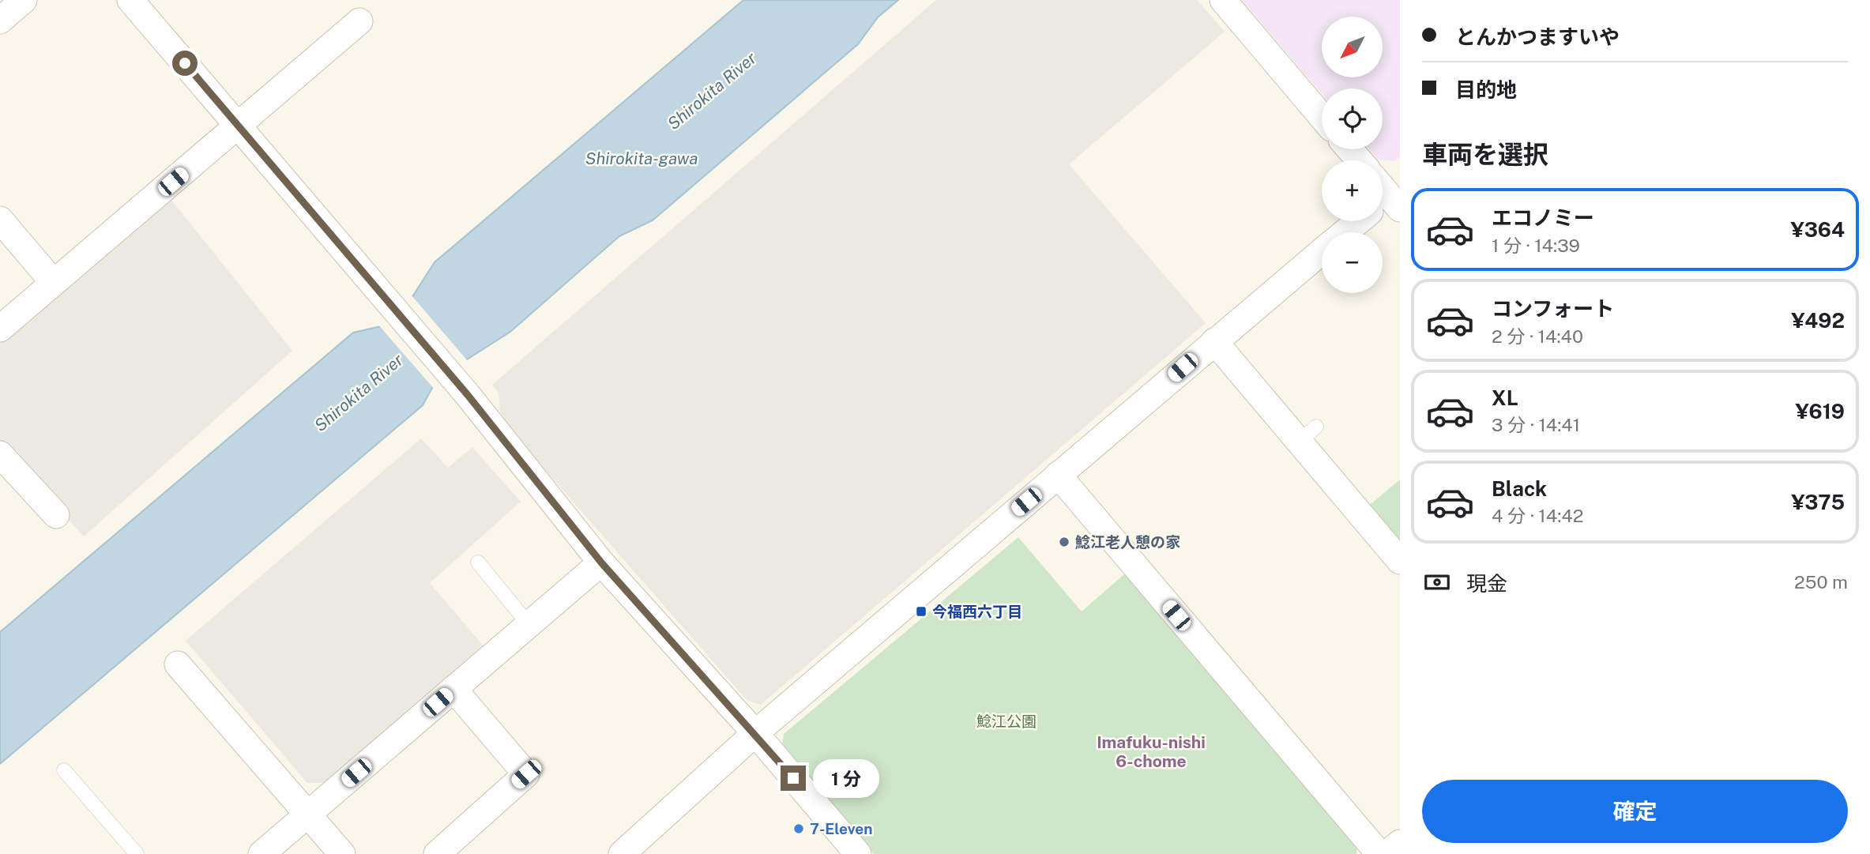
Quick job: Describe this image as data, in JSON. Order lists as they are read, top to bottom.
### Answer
{
  "districts": ["Imafuku-nishi 6-chome"],
  "water": ["Shirokita River", "Shirokita-gawa"],
  "parks": ["鯰江公園"],
  "places": {
    "other": ["鯰江老人憩の家", "7-Eleven"],
    "transit": ["今福西六丁目"]
  },
  "north": "bottom left",
  "page": {
    "banner": ["とんかつますいや", "目的地"],
    "map_buttons": ["+", "−"],
    "heading": "車両を選択",
    "list": [
      {
        "name": "エコノミー",
        "note": "1 分 · 14:39",
        "value": "¥364"
      },
      {
        "name": "コンフォート",
        "note": "2 分 · 14:40",
        "value": "¥492"
      },
      {
        "name": "XL",
        "note": "3 分 · 14:41",
        "value": "¥619"
      },
      {
        "name": "Black",
        "note": "4 分 · 14:42",
        "value": "¥375"
      }
    ],
    "pay": ["現金", "250 m"],
    "bubble": "1 分",
    "buttons": "確定"
  }
}
